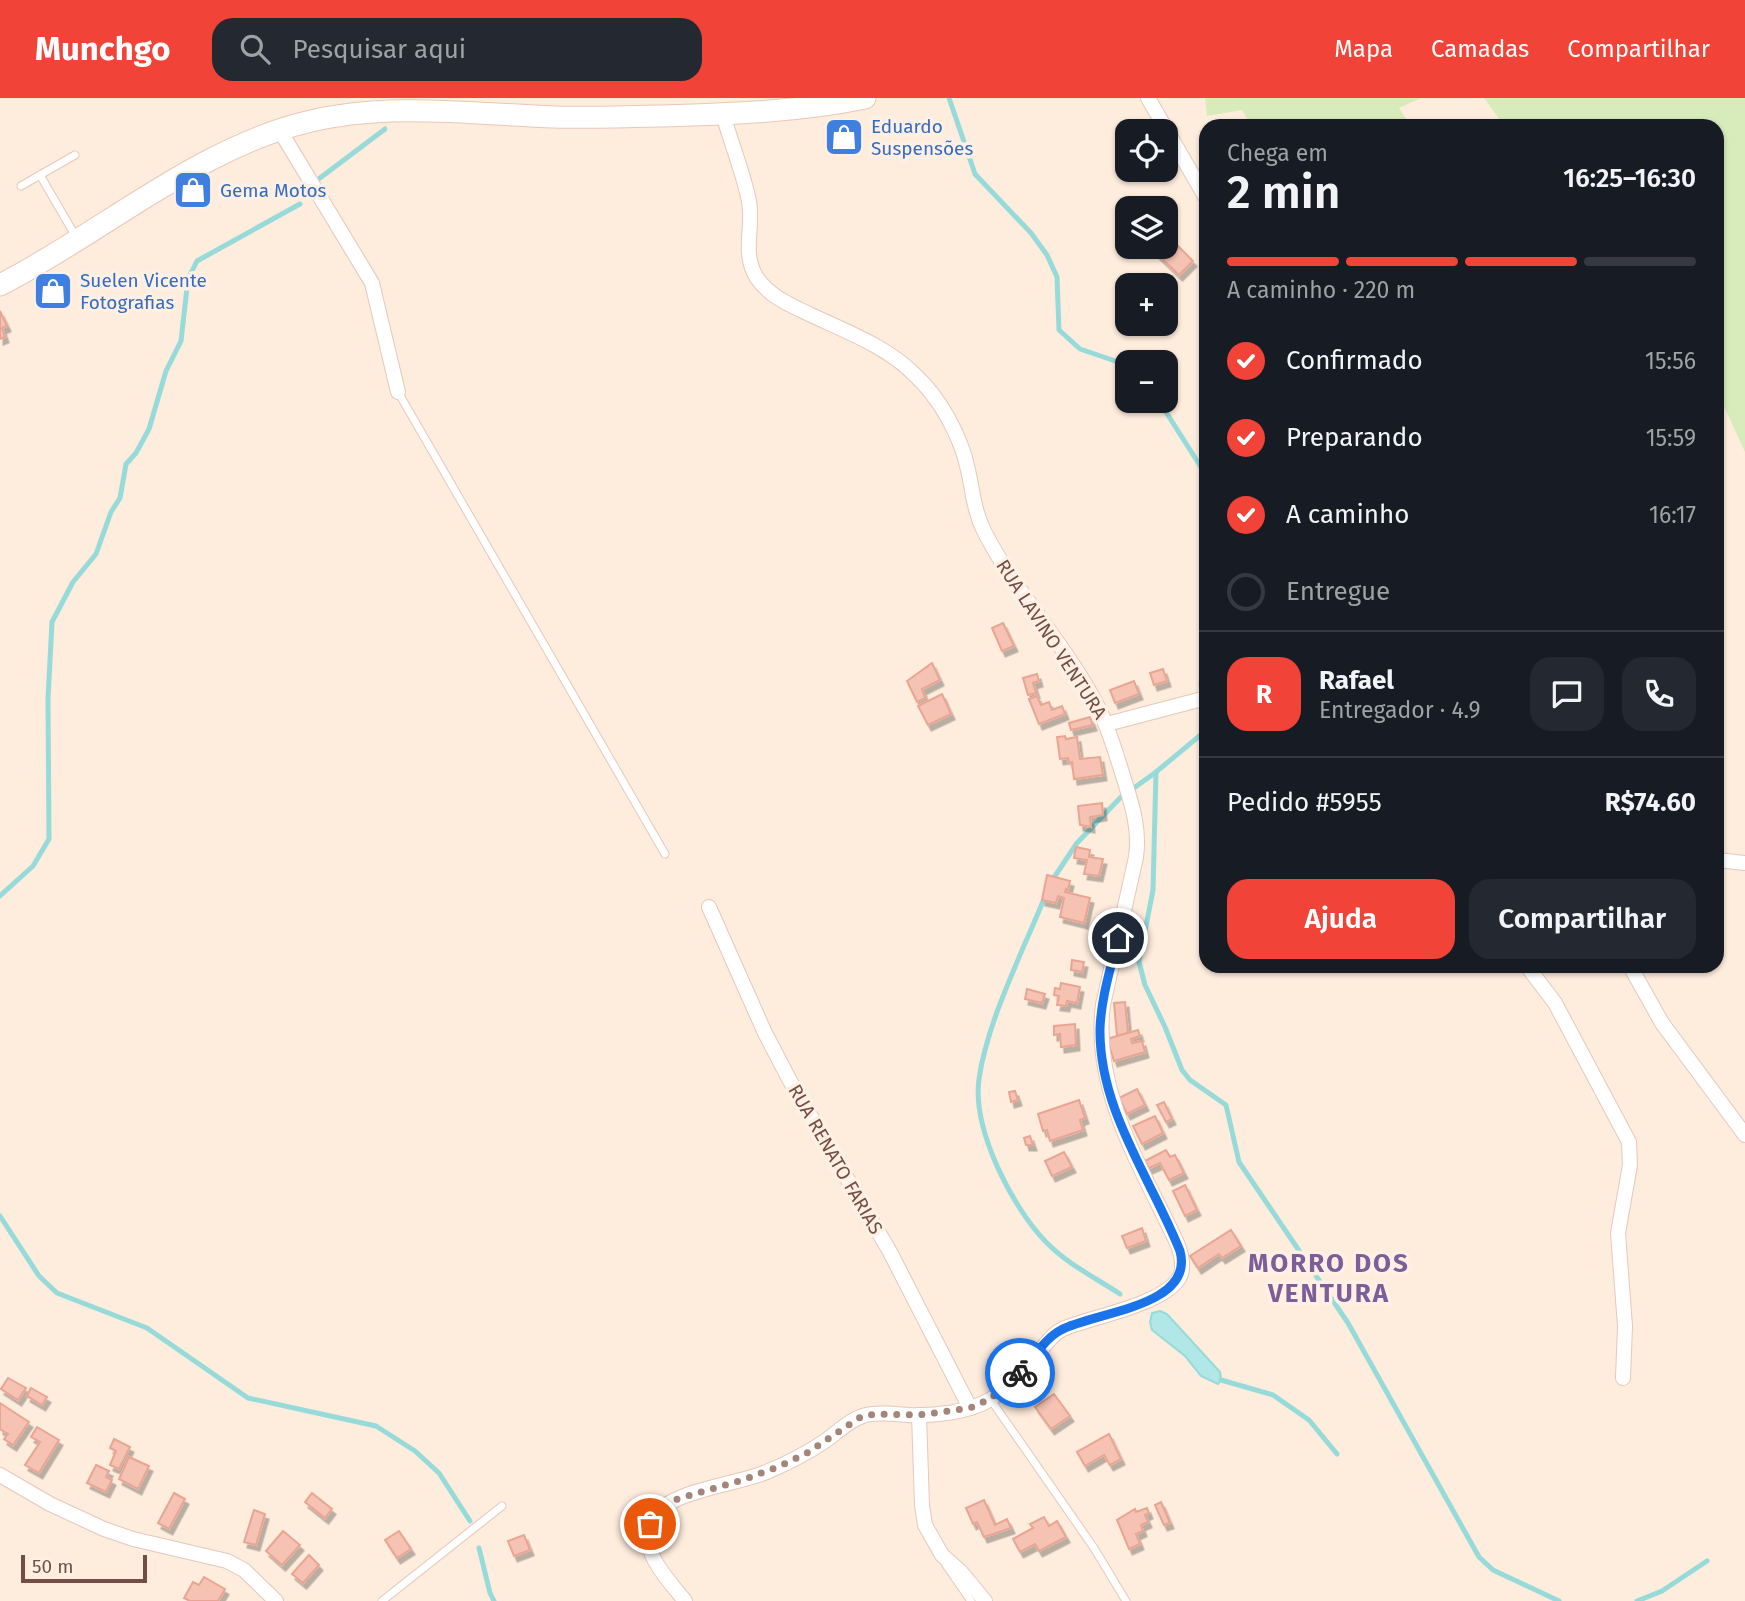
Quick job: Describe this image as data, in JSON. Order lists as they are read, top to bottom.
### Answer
{
  "streets": {
    "street": ["RUA LAVINO VENTURA", "RUA RENATO FARIAS"]
  },
  "crossings": [
    ["RUA LAVINO VENTURA", "RUA RENATO FARIAS"]
  ],
  "districts": ["MORRO DOS VENTURA"],
  "places": {
    "shop": ["Eduardo Suspensões", "Gema Motos", "Suelen Vicente Fotografias"]
  },
  "scale_bar": "50 m",
  "page": {
    "header": "Munchgo",
    "search": "Pesquisar aqui",
    "nav": ["Mapa", "Camadas", "Compartilhar"],
    "map_buttons": ["+", "−"],
    "heading": ["2 min", "Chega em", "16:25–16:30"],
    "panel": [
      "Rafael",
      "Entregador · 4.9",
      "Pedido #5955",
      "R$74.60"
    ],
    "bar": "A caminho · 220 m",
    "list": [
      ["Confirmado", "15:56"],
      ["Preparando", "15:59"],
      ["A caminho", "16:17"],
      "Entregue"
    ],
    "round": "R",
    "buttons": ["Ajuda", "Compartilhar"],
    "scale": "50 m"
  }
}
